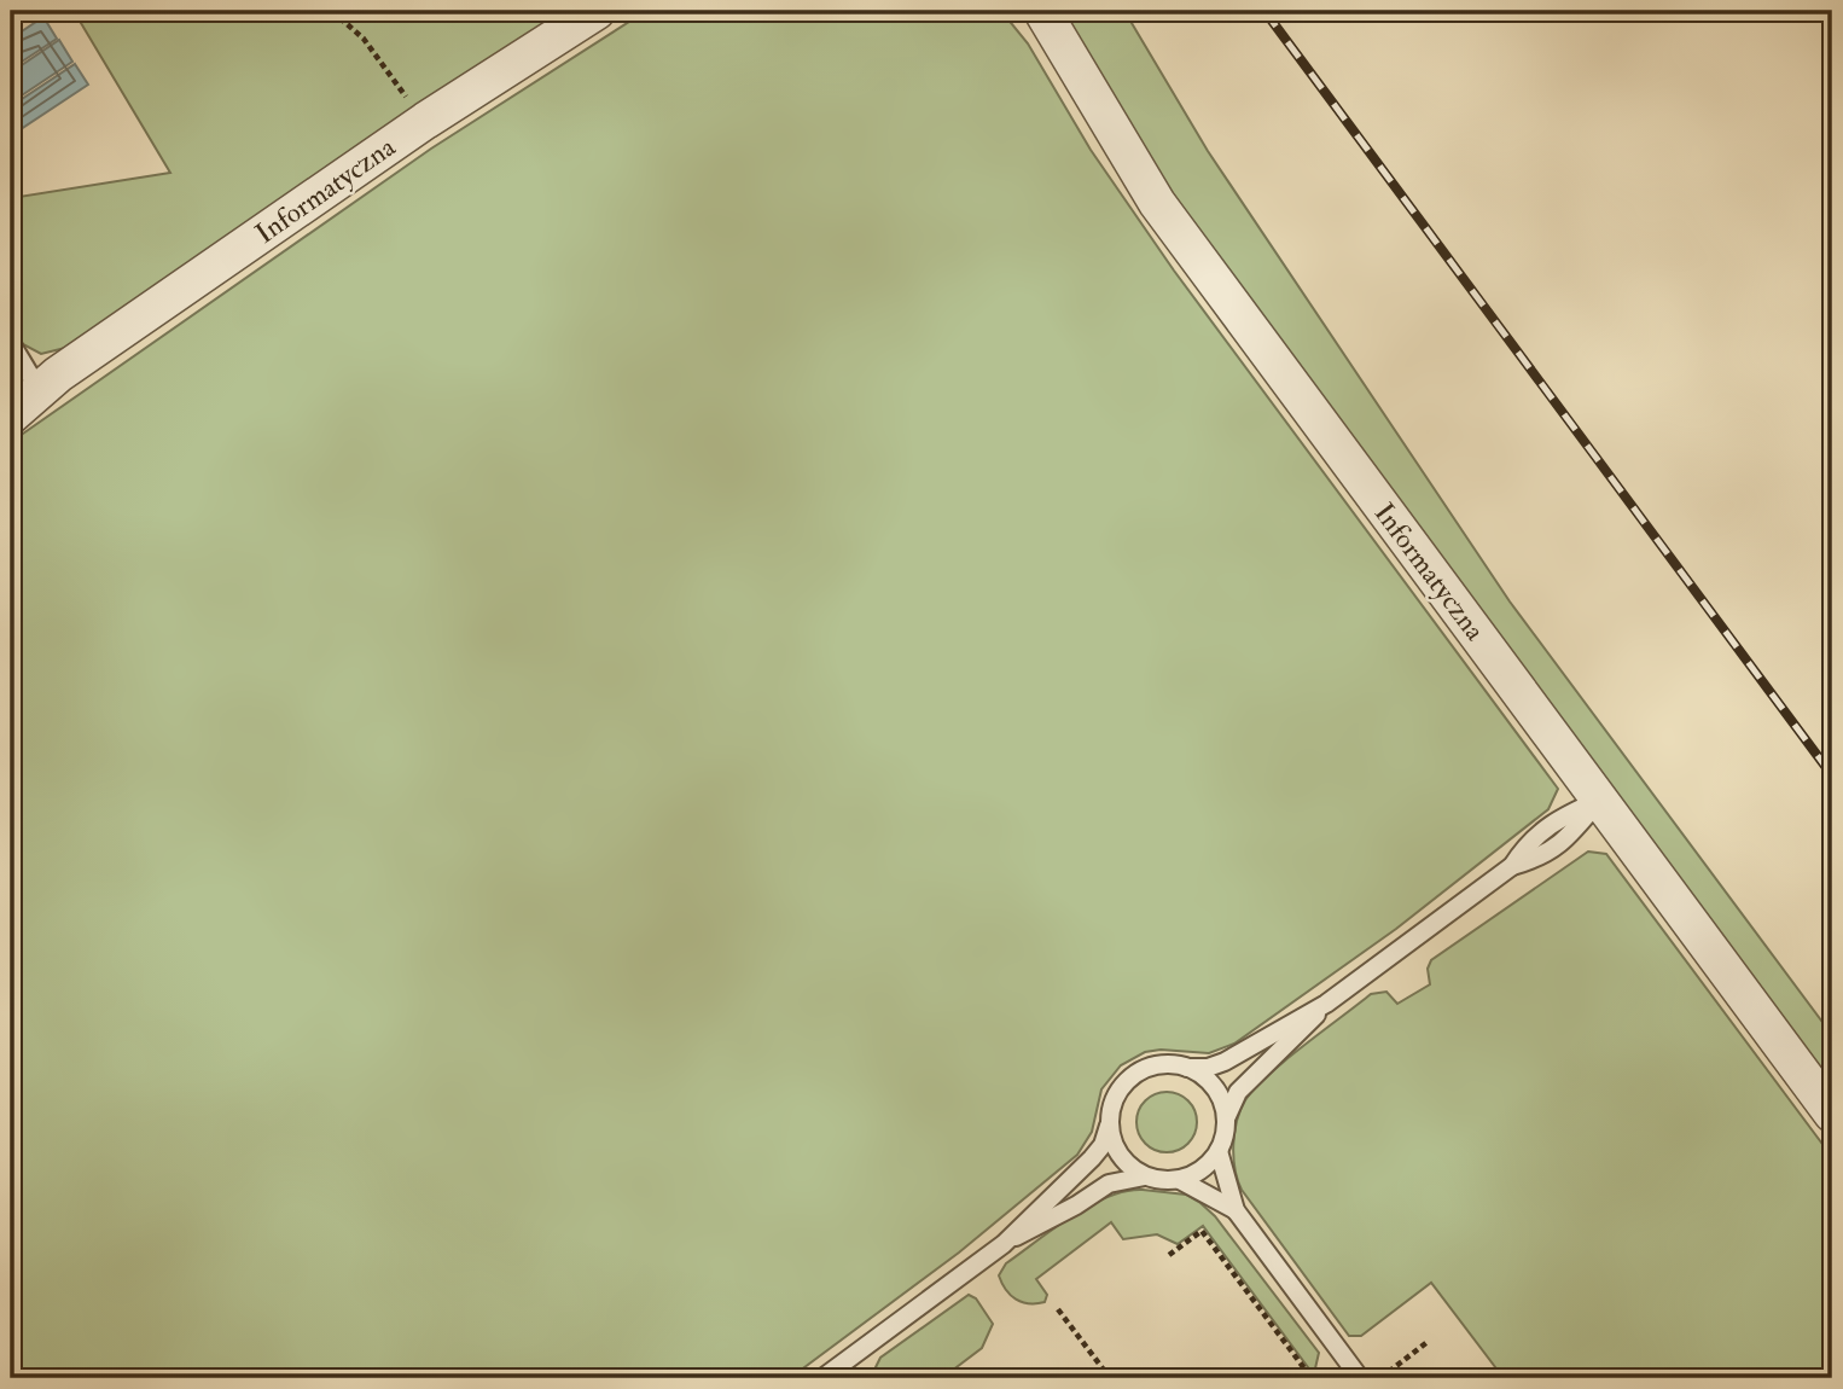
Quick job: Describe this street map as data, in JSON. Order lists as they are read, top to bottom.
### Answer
{
  "streets": {
    "street": ["Informatyczna"]
  }
}
